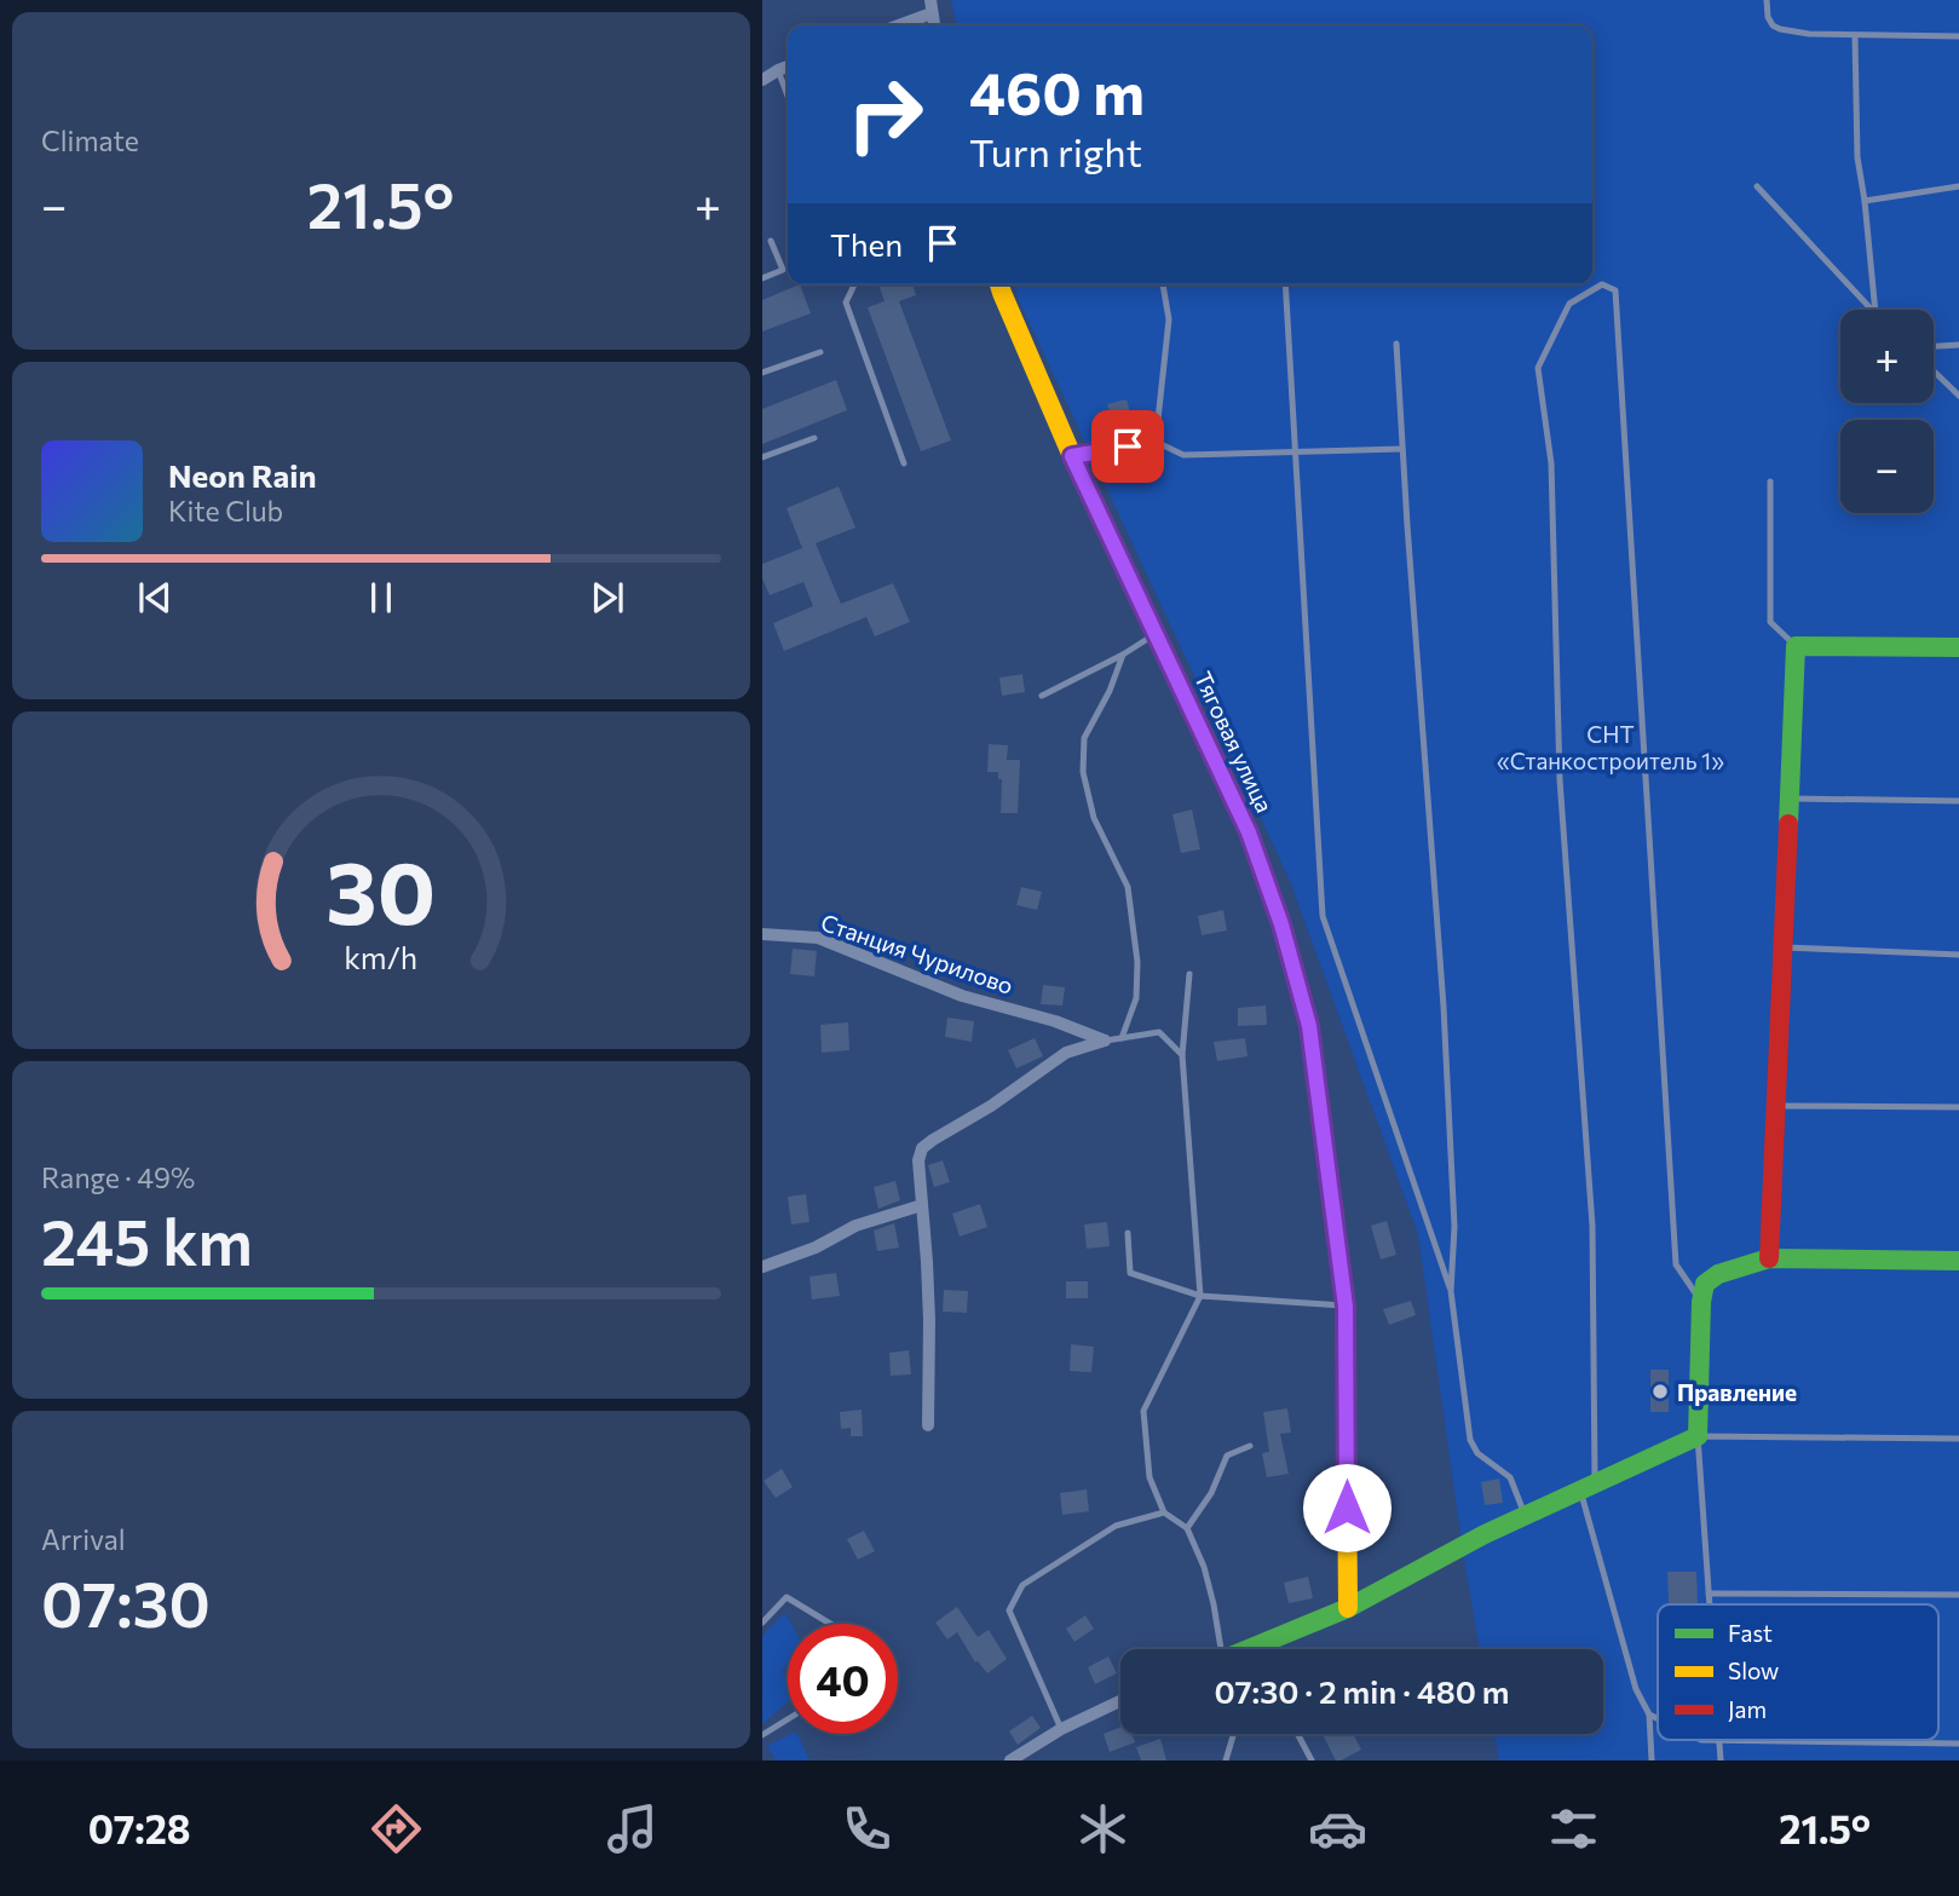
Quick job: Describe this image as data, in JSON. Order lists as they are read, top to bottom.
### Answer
{
  "streets": {
    "street": ["Тяговая улица", "Станция Чурилово"]
  },
  "parks": ["СНТ «Станкостроитель 1»"],
  "places": ["Правление"],
  "legend": ["Fast", "Slow", "Jam"],
  "page": {
    "tile": [
      "Climate",
      ["Range · 49%", "245 km"],
      ["Arrival", "07:30"]
    ],
    "turn": ["460 m", "Turn right"],
    "heat": ["−", "21.5°", "+"],
    "then": "Then",
    "map_buttons": ["+", "−"],
    "song": ["Neon Rain", "Kite Club"],
    "limit": "40",
    "trip": "07:30 · 2 min · 480 m",
    "tabs": ["07:28", "21.5°"],
    "gauge": ["30", "km/h"]
  }
}
